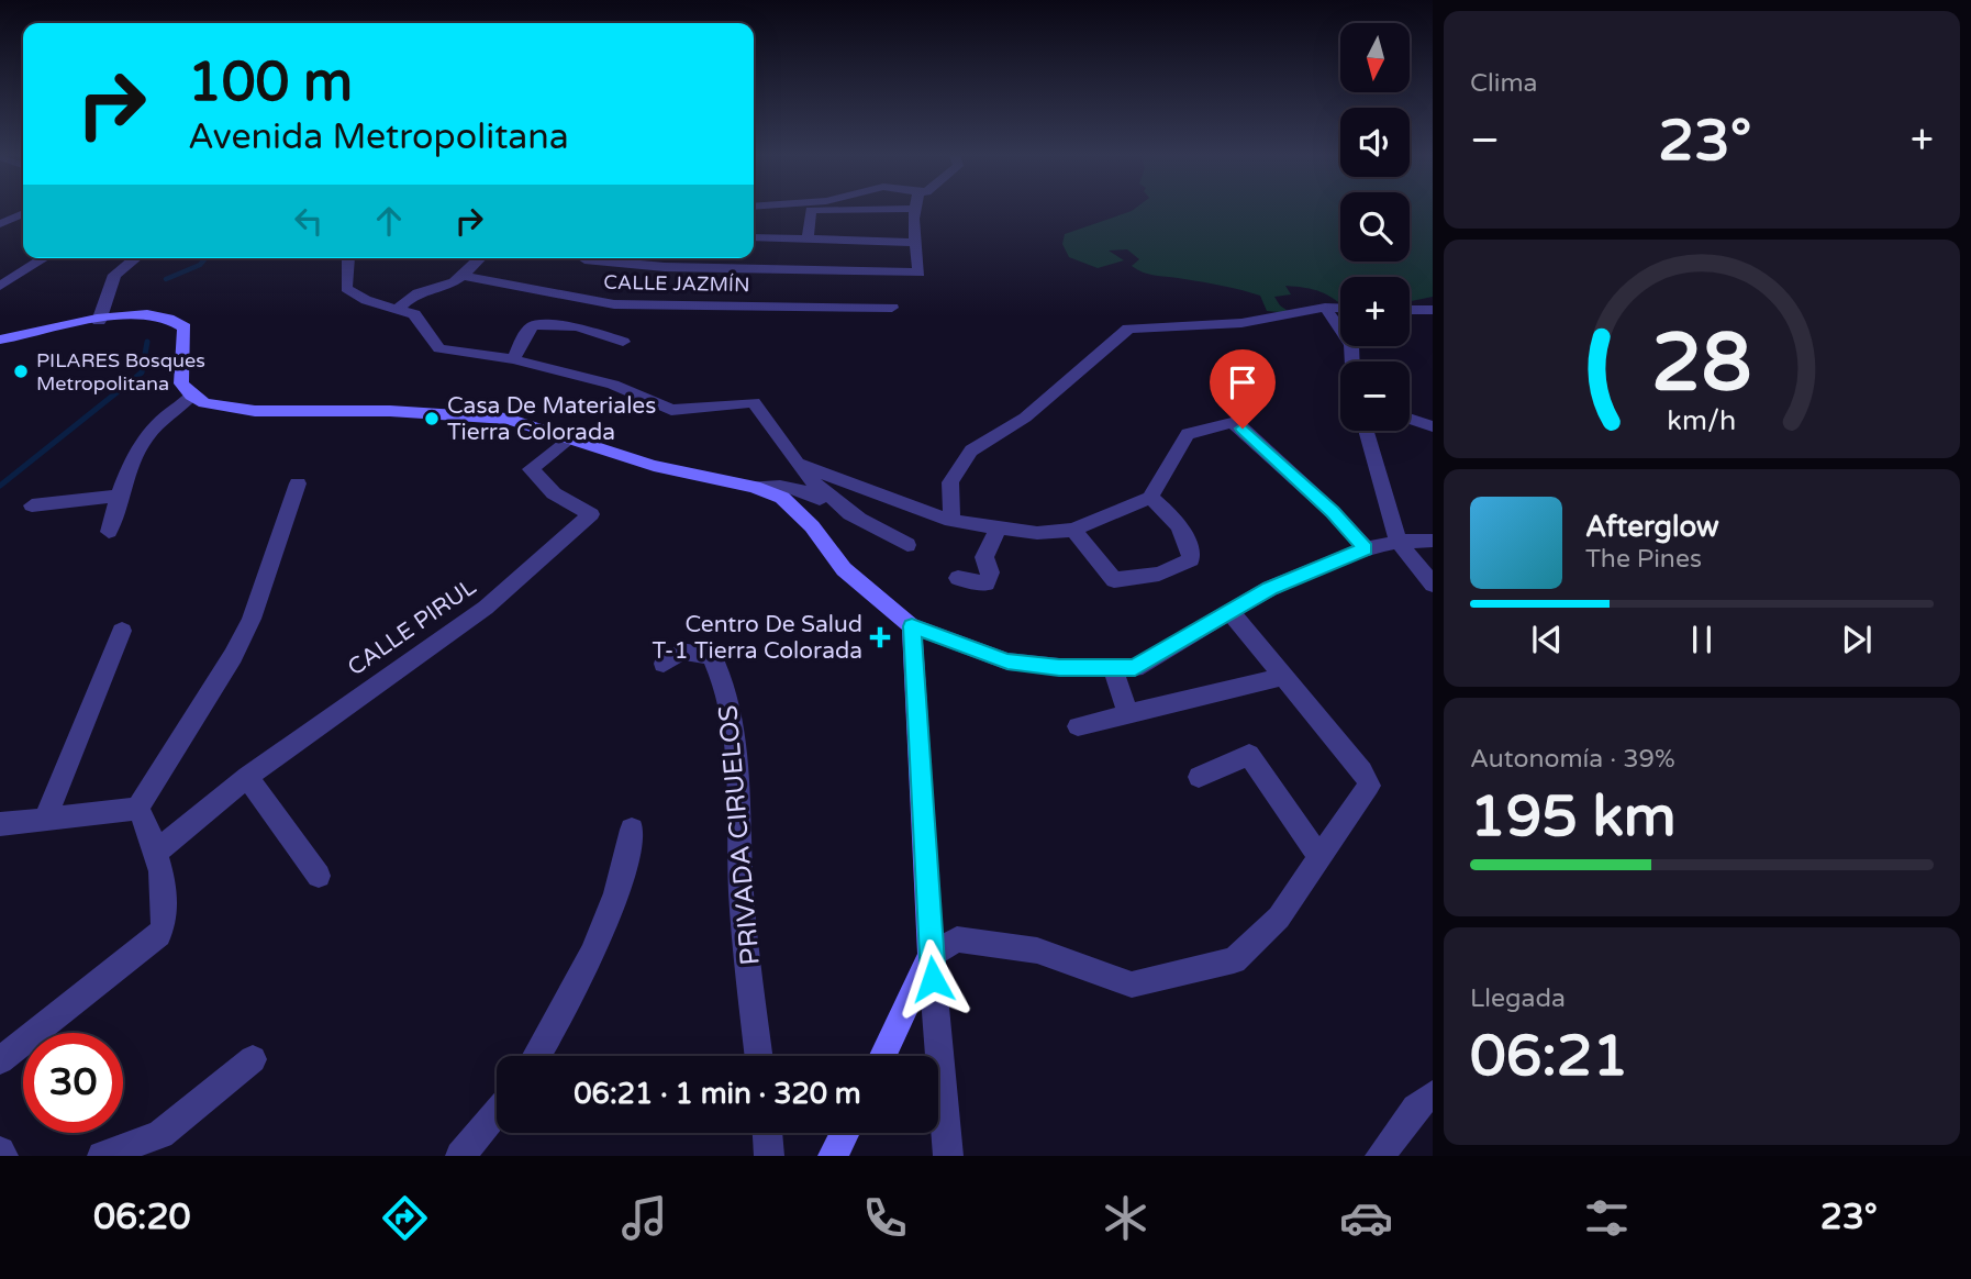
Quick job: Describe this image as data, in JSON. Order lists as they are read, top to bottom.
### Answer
{
  "streets": {
    "street": ["CALLE JAZMÍN", "CALLE PIRUL", "PRIVADA CIRUELOS"]
  },
  "places": {
    "other": ["PILARES Bosques Metropolitana", "Casa De Materiales Tierra Colorada"],
    "health": ["Centro De Salud T-1 Tierra Colorada"]
  },
  "north": "bottom",
  "page": {
    "tile": [
      "Clima",
      ["Autonomía · 39%", "195 km"],
      ["Llegada", "06:21"]
    ],
    "map_buttons": ["+", "−"],
    "turn": ["100 m", "Avenida Metropolitana"],
    "heat": ["−", "23°", "+"],
    "song": ["Afterglow", "The Pines"],
    "limit": "30",
    "trip": "06:21 · 1 min · 320 m",
    "tabs": ["06:20", "23°"],
    "gauge": ["28", "km/h"]
  }
}
